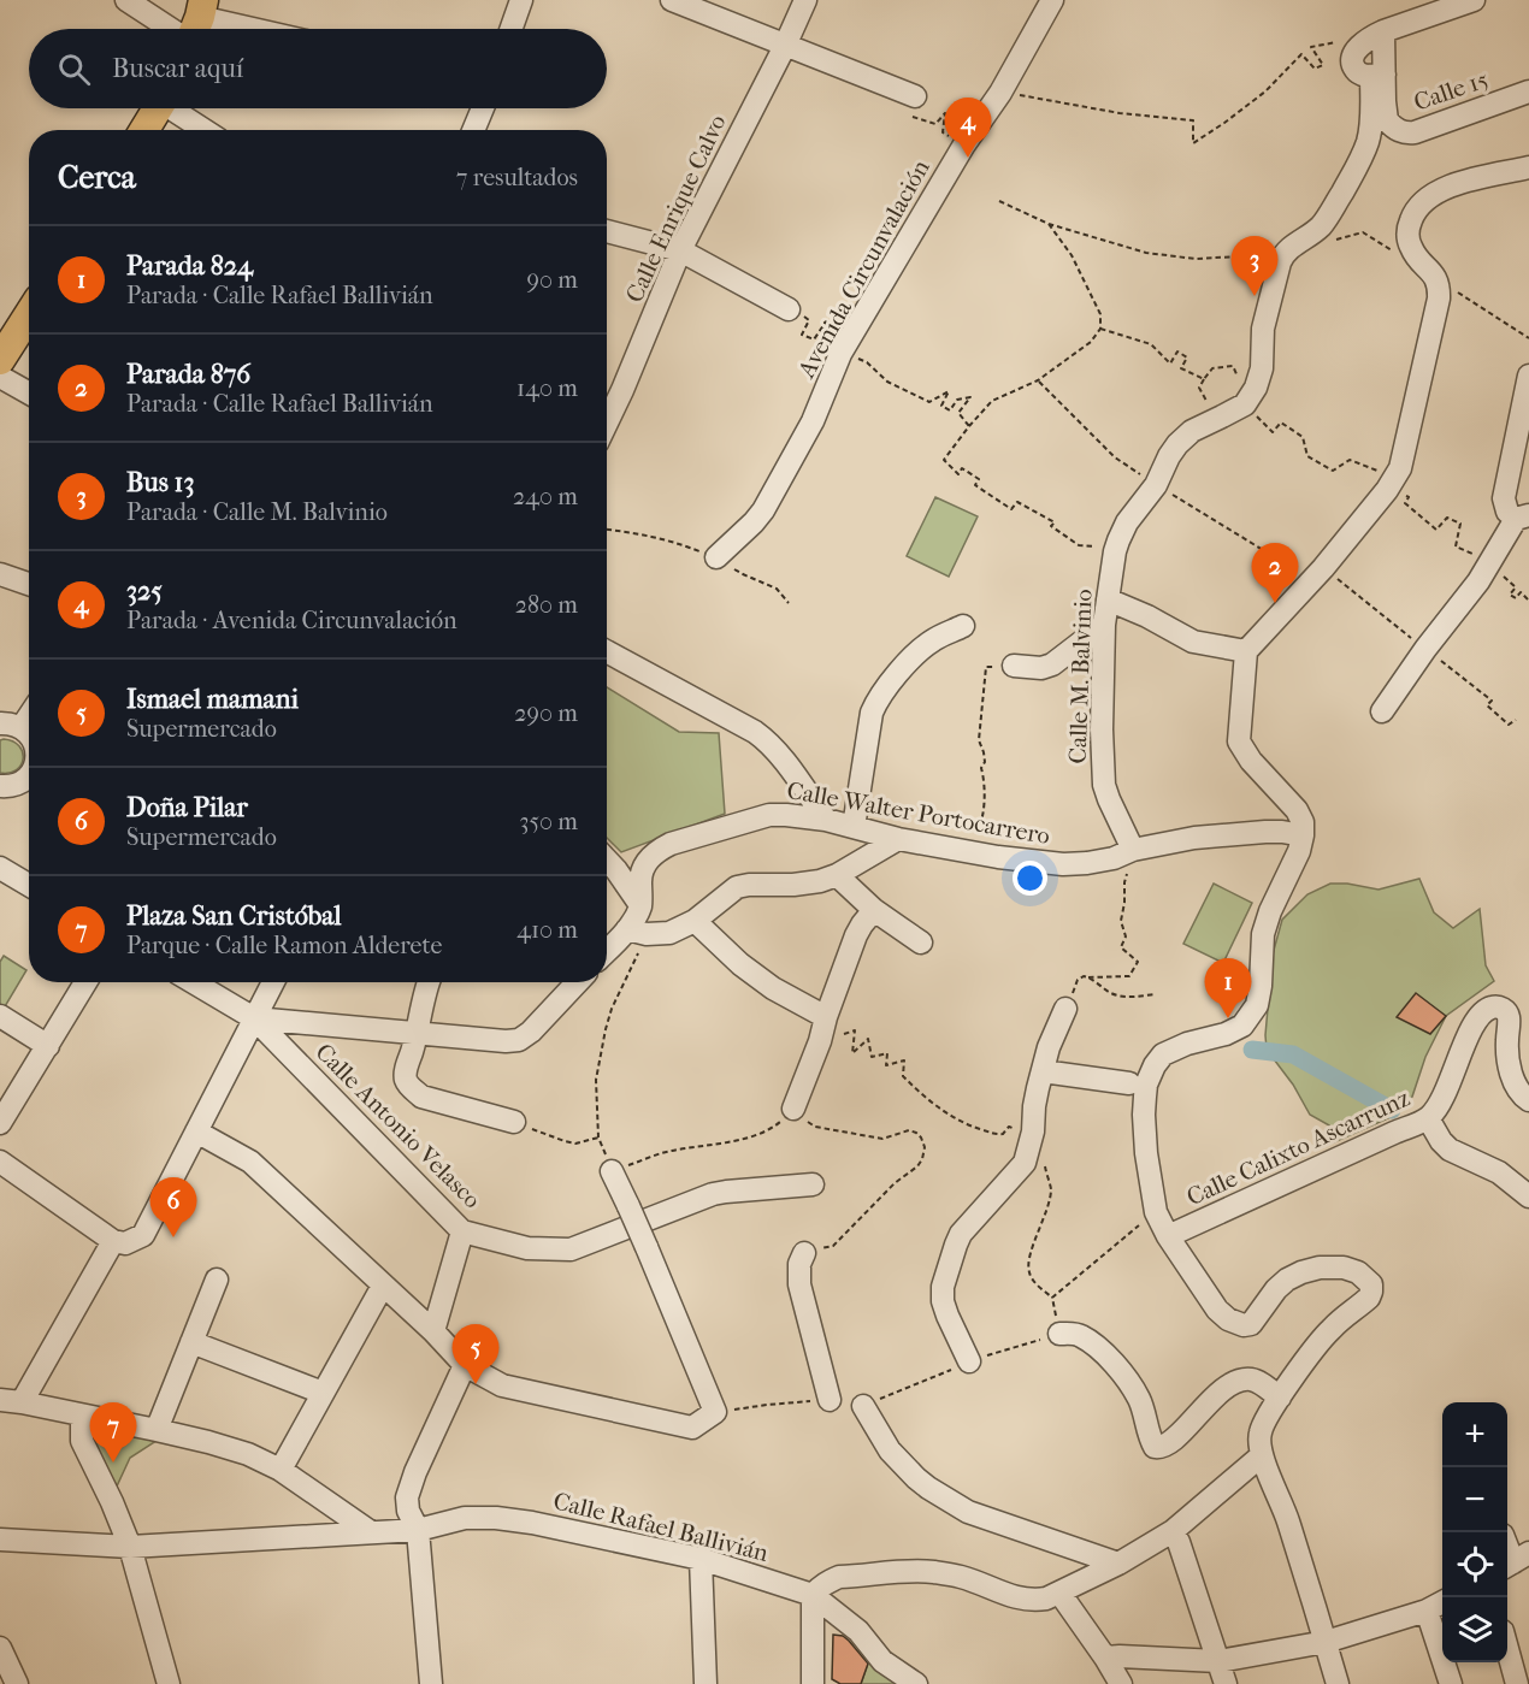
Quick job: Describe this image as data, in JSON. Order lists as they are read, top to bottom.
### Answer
{
  "streets": {
    "street": [
      "Calle 15",
      "Calle Enrique Calvo",
      "Avenida Circunvalación",
      "Calle M. Balvinio",
      "Calle Walter Portocarrero",
      "Calle Antonio Velasco",
      "Calle Calixto Ascarrunz",
      "Calle Rafael Ballivián"
    ]
  },
  "crossings": [
    ["Calle M. Balvinio", "Calle Walter Portocarrero"],
    ["Calle Walter Portocarrero", "Calle Antonio Velasco"]
  ],
  "page": {
    "search": "Buscar aquí",
    "pins": [
      "4",
      "3",
      "2",
      "1",
      "6",
      "5",
      "7"
    ],
    "heading": ["Cerca", "7 resultados"],
    "list": [
      {
        "mark": "1",
        "name": "Parada 824",
        "note": "Parada · Calle Rafael Ballivián",
        "value": "90 m"
      },
      {
        "mark": "2",
        "name": "Parada 876",
        "note": "Parada · Calle Rafael Ballivián",
        "value": "140 m"
      },
      {
        "mark": "3",
        "name": "Bus 13",
        "note": "Parada · Calle M. Balvinio",
        "value": "240 m"
      },
      {
        "mark": "4",
        "name": "325",
        "note": "Parada · Avenida Circunvalación",
        "value": "280 m"
      },
      {
        "mark": "5",
        "name": "Ismael mamani",
        "note": "Supermercado",
        "value": "290 m"
      },
      {
        "mark": "6",
        "name": "Doña Pilar",
        "note": "Supermercado",
        "value": "350 m"
      },
      {
        "mark": "7",
        "name": "Plaza San Cristóbal",
        "note": "Parque · Calle Ramon Alderete",
        "value": "410 m"
      }
    ],
    "map_buttons": ["+", "−"]
  }
}
